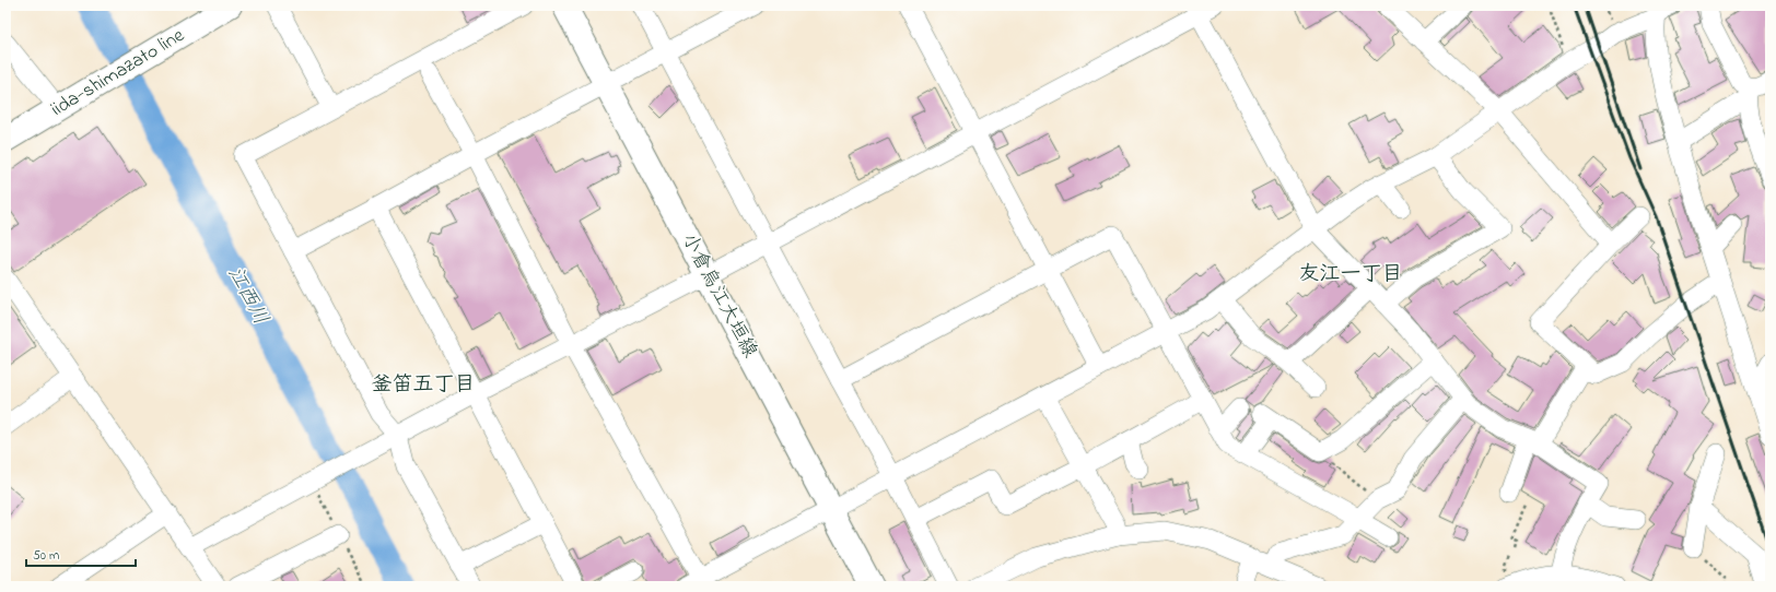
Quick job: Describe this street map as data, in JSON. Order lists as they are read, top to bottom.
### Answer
{
  "streets": {
    "main road": ["iida-shimazato line", "小倉烏江大垣線"]
  },
  "districts": ["友江一丁目", "釜笛五丁目"],
  "water": ["江西川"],
  "scale_bar": "50 m"
}
